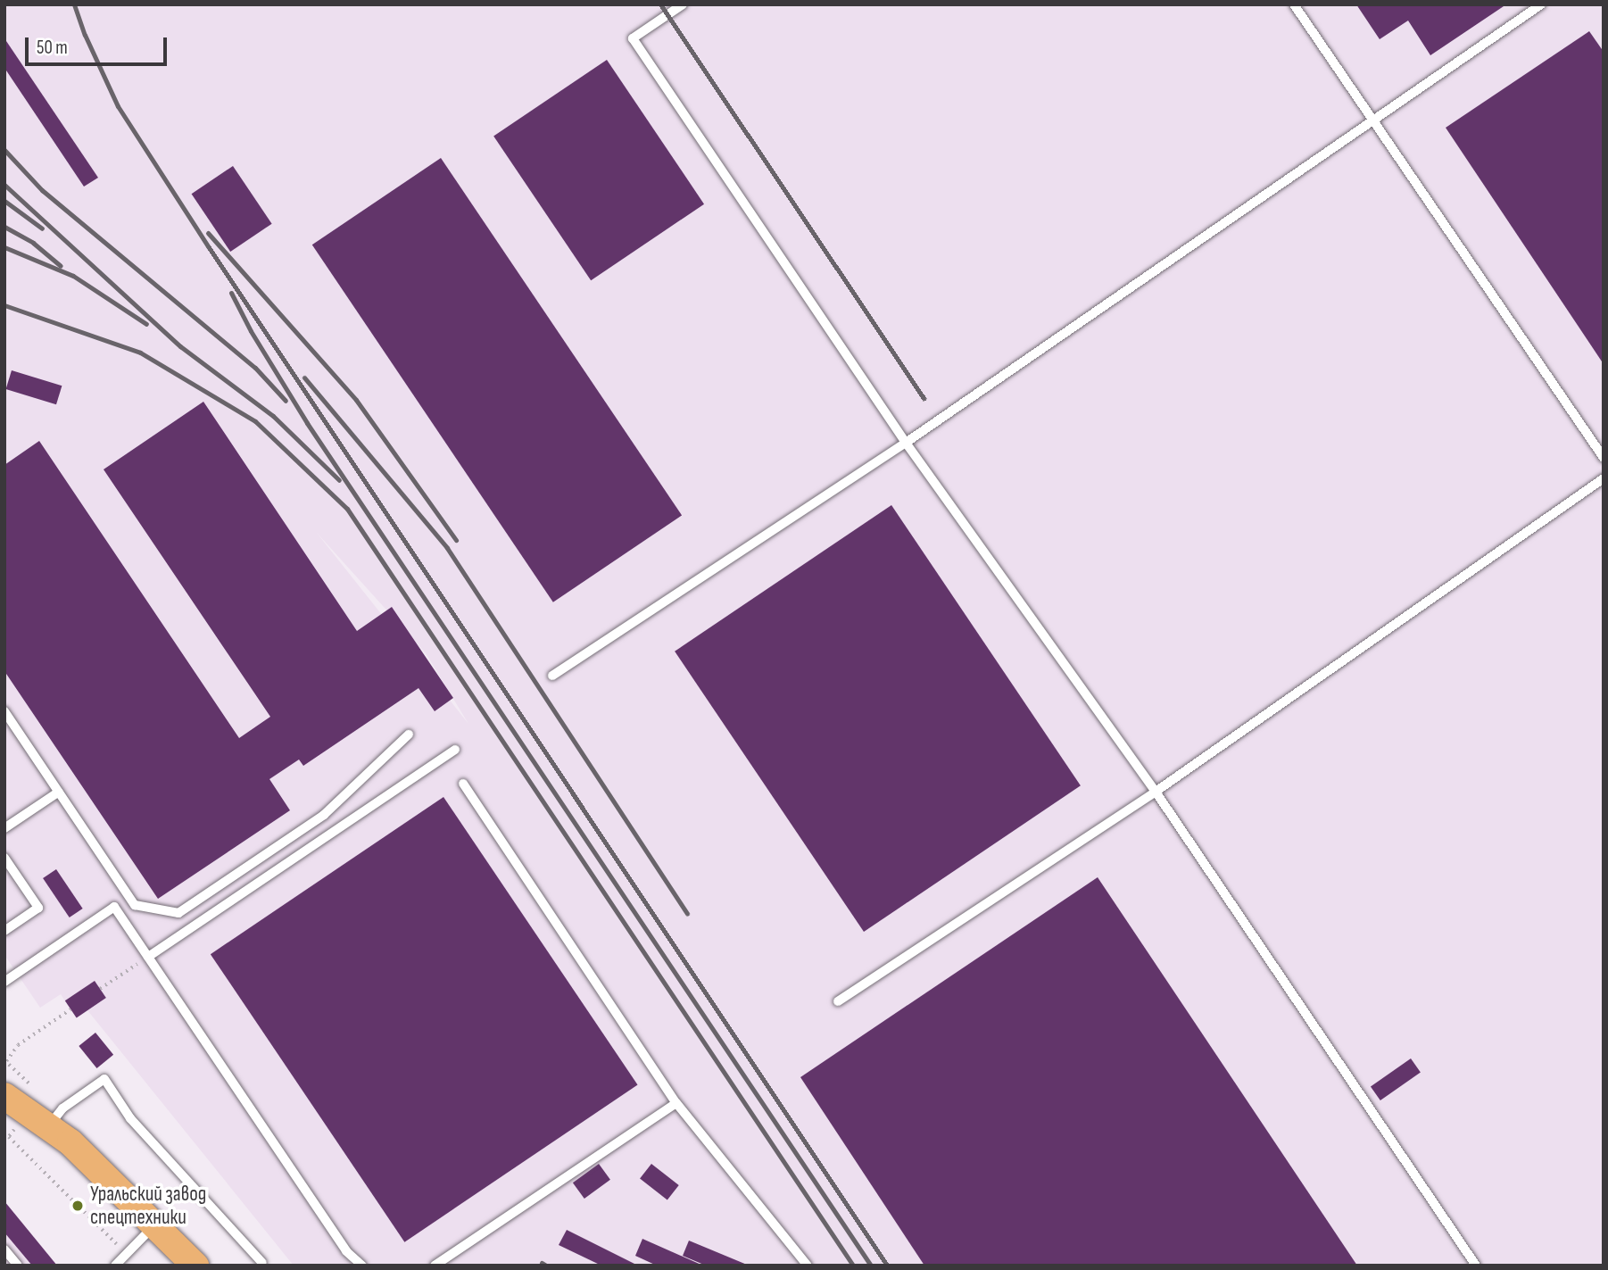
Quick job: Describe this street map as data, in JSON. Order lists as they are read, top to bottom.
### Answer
{
  "places": ["Уральский завод спецтехники"],
  "scale_bar": "50 m"
}
